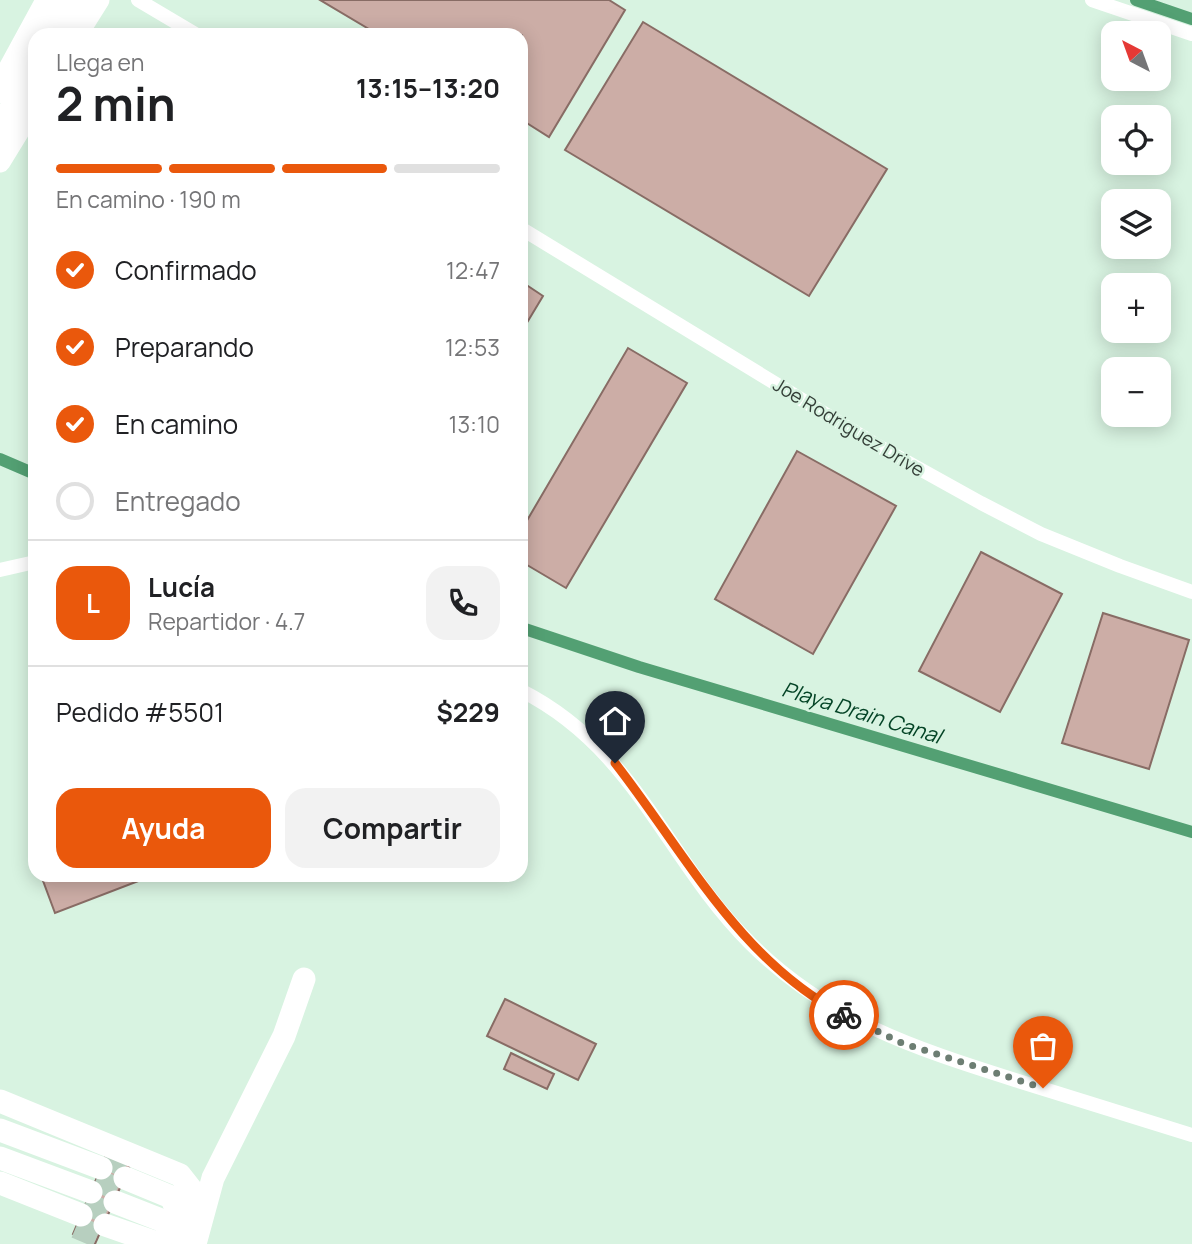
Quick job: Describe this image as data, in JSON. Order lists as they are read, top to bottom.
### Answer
{
  "streets": {
    "street": ["Joe Rodriguez Drive"]
  },
  "water": ["Playa Drain Canal"],
  "north": "top left",
  "page": {
    "map_buttons": ["+", "−"],
    "heading": ["2 min", "Llega en", "13:15–13:20"],
    "panel": [
      "Lucía",
      "Repartidor · 4.7",
      "Pedido #5501",
      "$229"
    ],
    "bar": "En camino · 190 m",
    "list": [
      ["Confirmado", "12:47"],
      ["Preparando", "12:53"],
      ["En camino", "13:10"],
      "Entregado"
    ],
    "round": "L",
    "buttons": ["Ayuda", "Compartir"]
  }
}
